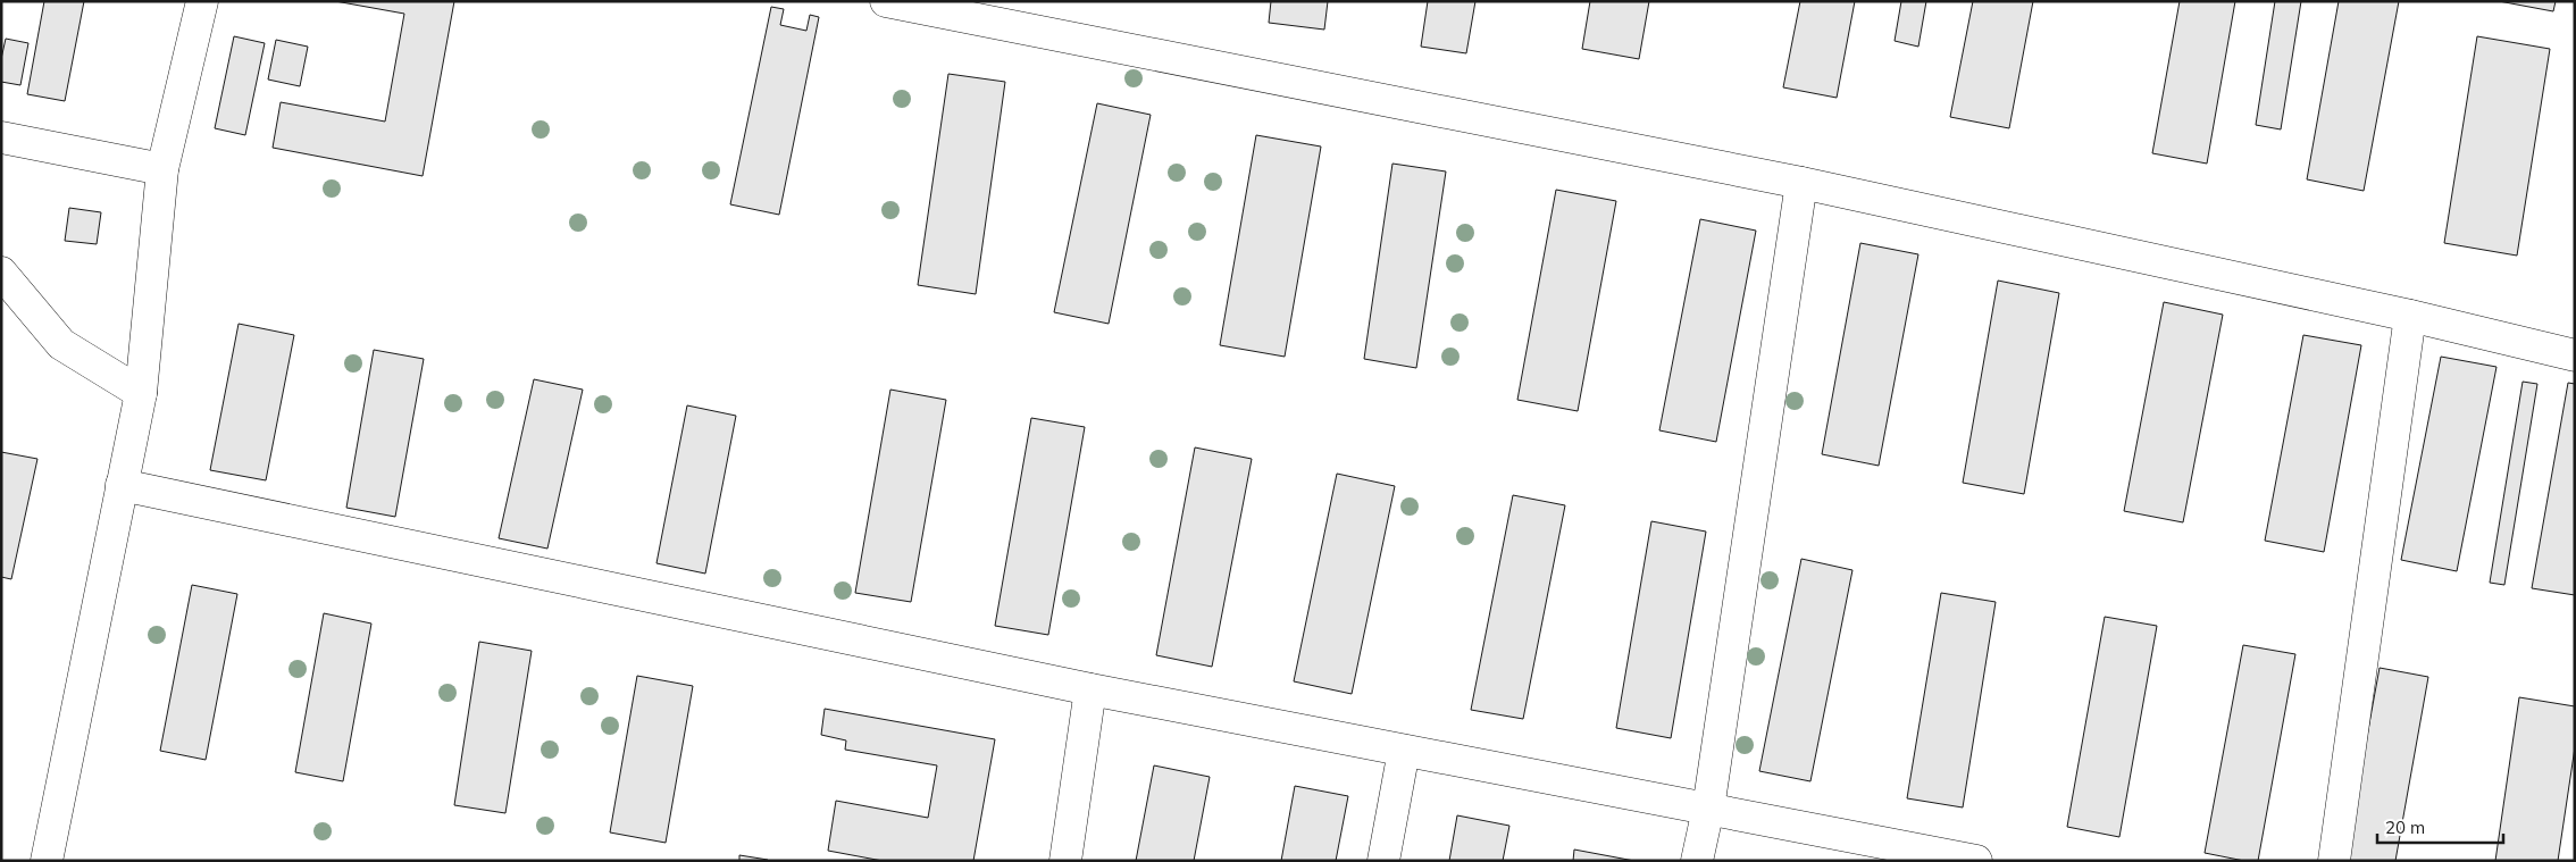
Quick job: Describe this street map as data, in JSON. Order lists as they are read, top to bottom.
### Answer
{
  "scale_bar": "20 m"
}
